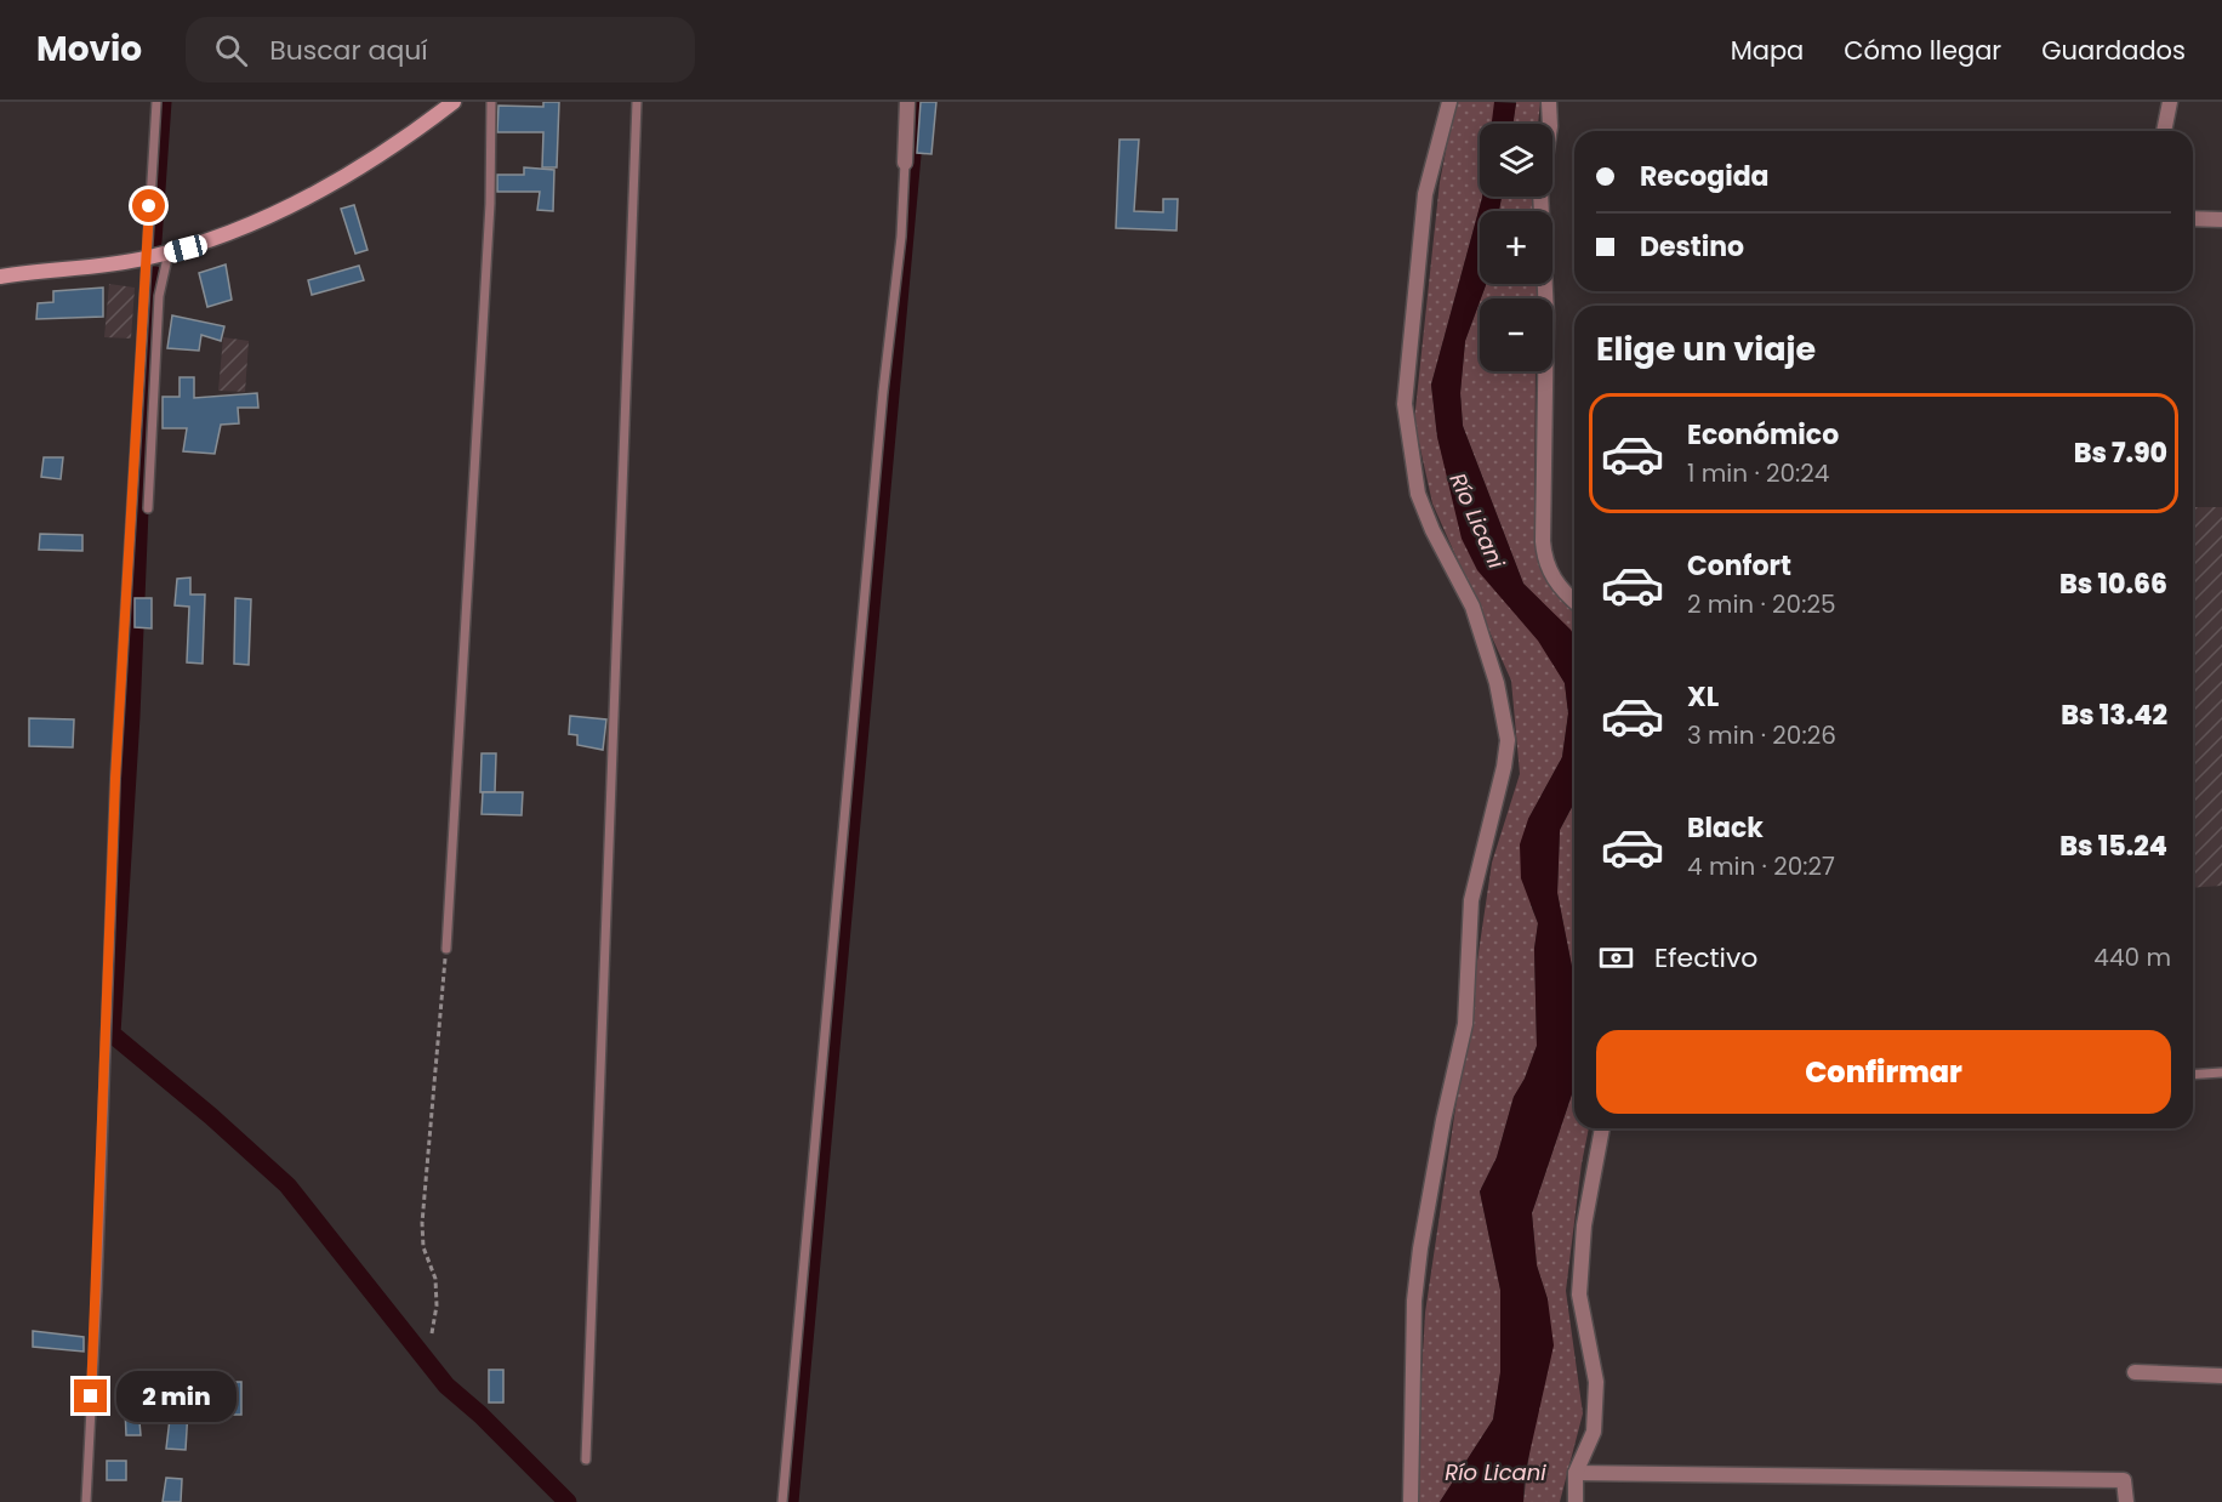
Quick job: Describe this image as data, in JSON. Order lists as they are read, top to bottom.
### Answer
{
  "water": ["Río Licani"],
  "page": {
    "header": "Movio",
    "search": "Buscar aquí",
    "nav": ["Mapa", "Cómo llegar", "Guardados"],
    "map_buttons": ["+", "−"],
    "banner": ["Recogida", "Destino"],
    "heading": "Elige un viaje",
    "list": [
      {
        "name": "Económico",
        "note": "1 min · 20:24",
        "value": "Bs 7.90"
      },
      {
        "name": "Confort",
        "note": "2 min · 20:25",
        "value": "Bs 10.66"
      },
      {
        "name": "XL",
        "note": "3 min · 20:26",
        "value": "Bs 13.42"
      },
      {
        "name": "Black",
        "note": "4 min · 20:27",
        "value": "Bs 15.24"
      }
    ],
    "pay": ["Efectivo", "440 m"],
    "buttons": "Confirmar",
    "bubble": "2 min"
  }
}
